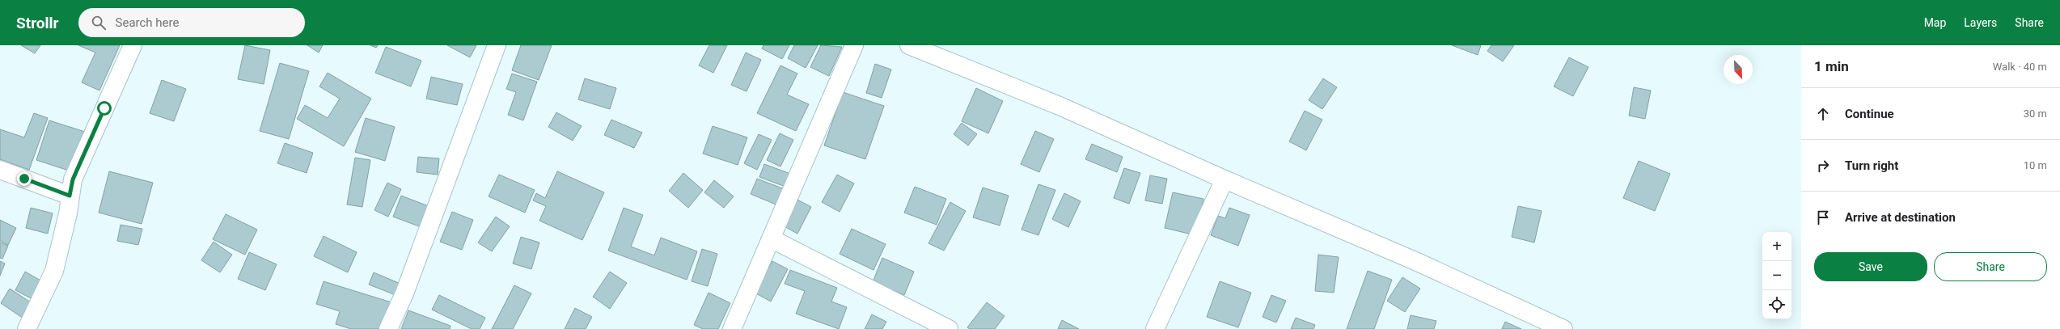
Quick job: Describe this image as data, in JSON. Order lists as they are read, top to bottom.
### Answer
{
  "north": "bottom right",
  "page": {
    "header": "Strollr",
    "search": "Search here",
    "nav": ["Map", "Layers", "Share"],
    "heading": ["1 min", "Walk · 40 m"],
    "list": [
      ["Continue", "30 m"],
      ["Turn right", "10 m"],
      "Arrive at destination"
    ],
    "map_buttons": ["+", "−"],
    "buttons": ["Save", "Share"]
  }
}
